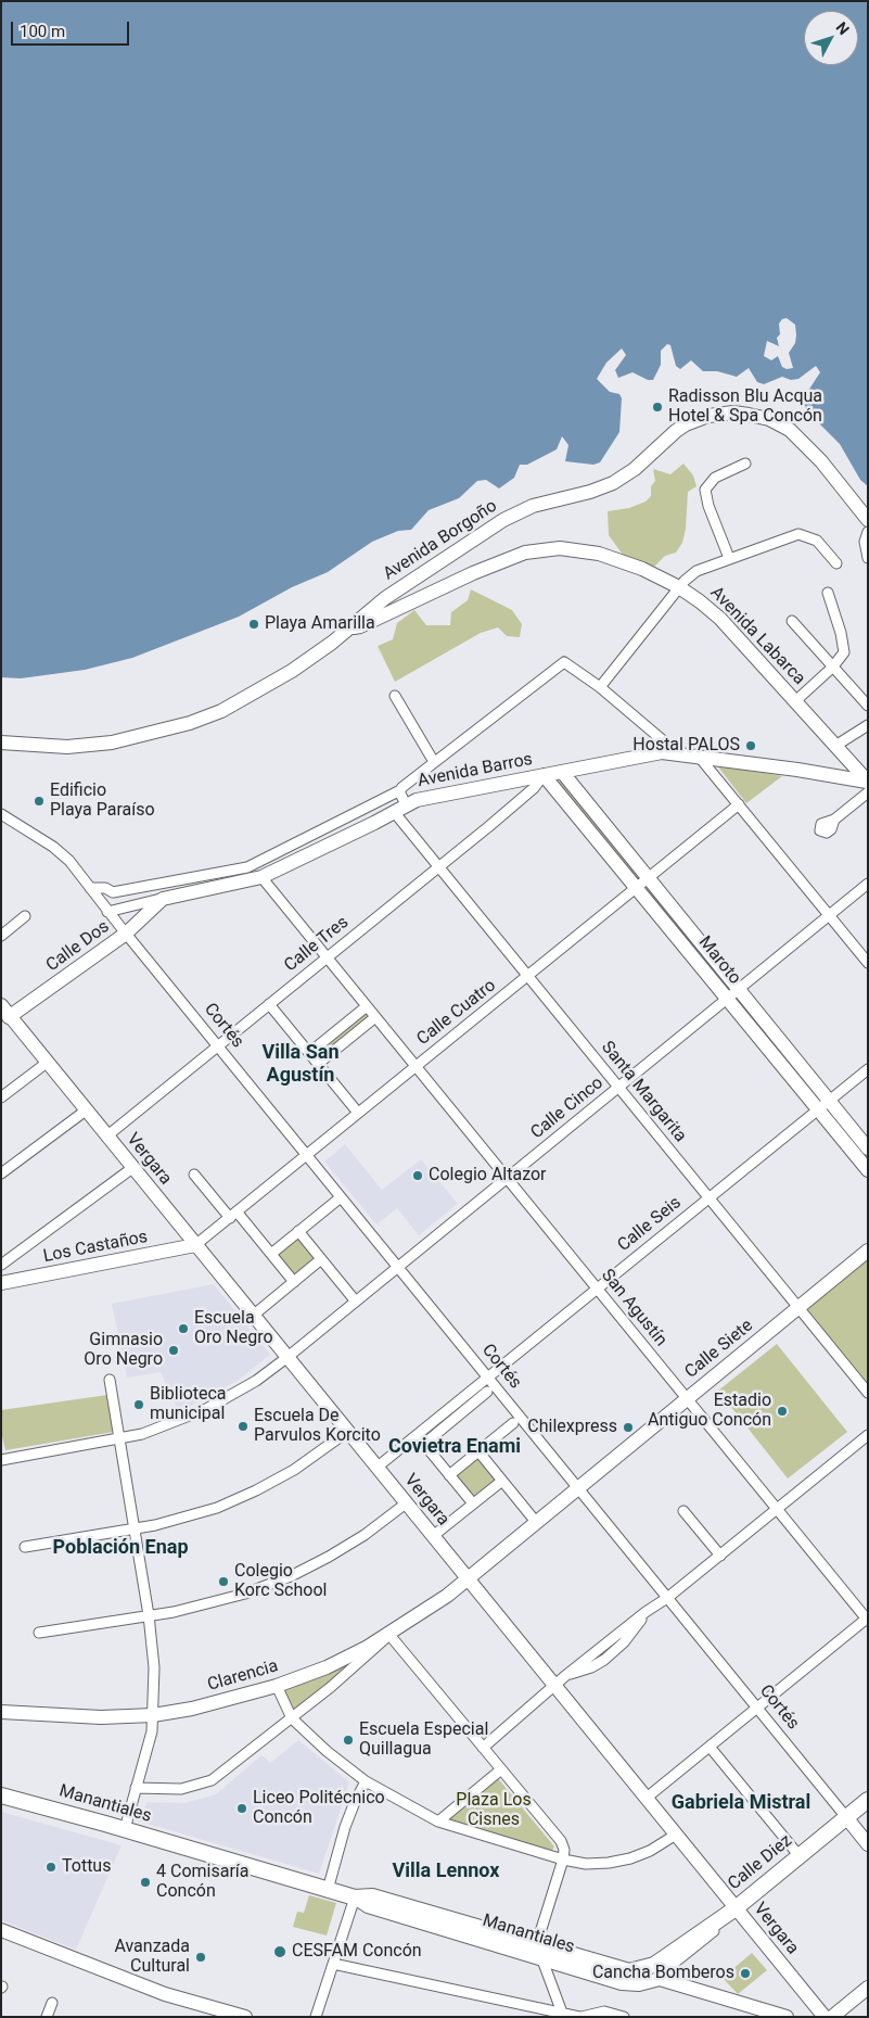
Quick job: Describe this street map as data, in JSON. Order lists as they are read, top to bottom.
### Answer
{
  "streets": {
    "main road": ["Manantiales", "Calle Diez"],
    "street": [
      "Avenida Borgoño",
      "Avenida Labarca",
      "Avenida Barros",
      "Calle Tres",
      "Calle Dos",
      "Maroto",
      "Calle Cuatro",
      "Cortés",
      "Santa Margarita",
      "Calle Cinco",
      "Vergara",
      "Calle Seis",
      "Los Castaños",
      "San Agustín",
      "Calle Siete",
      "Clarencia"
    ]
  },
  "crossings": [
    ["Avenida Borgoño", "Avenida Labarca"],
    ["Avenida Labarca", "Avenida Barros"],
    ["Avenida Barros", "Calle Tres"],
    ["Avenida Barros", "Calle Dos"],
    ["Avenida Barros", "Maroto"],
    ["Avenida Barros", "Cortés"],
    ["Avenida Barros", "Santa Margarita"],
    ["Avenida Barros", "San Agustín"],
    ["Calle Tres", "Maroto"],
    ["Calle Tres", "Cortés"],
    ["Calle Tres", "Santa Margarita"],
    ["Calle Tres", "Vergara"],
    ["Calle Tres", "San Agustín"],
    ["Calle Dos", "Cortés"],
    ["Calle Dos", "Vergara"],
    ["Maroto", "Calle Cuatro"],
    ["Maroto", "Calle Cinco"],
    ["Maroto", "Calle Seis"],
    ["Calle Cuatro", "Cortés"],
    ["Calle Cuatro", "Santa Margarita"],
    ["Calle Cuatro", "Vergara"],
    ["Calle Cuatro", "Los Castaños"],
    ["Calle Cuatro", "San Agustín"],
    ["Cortés", "Calle Cinco"],
    ["Cortés", "Calle Seis"],
    ["Cortés", "Calle Siete"],
    ["Cortés", "Calle Diez"],
    ["Santa Margarita", "Calle Cinco"],
    ["Santa Margarita", "Calle Seis"],
    ["Santa Margarita", "Calle Siete"],
    ["Calle Cinco", "Vergara"],
    ["Calle Cinco", "San Agustín"],
    ["Vergara", "Calle Seis"],
    ["Vergara", "Los Castaños"],
    ["Vergara", "Calle Siete"],
    ["Vergara", "Clarencia"],
    ["Vergara", "Calle Diez"],
    ["Calle Seis", "San Agustín"],
    ["San Agustín", "Calle Siete"],
    ["Calle Siete", "Clarencia"],
    ["Manantiales", "Calle Diez"]
  ],
  "districts": [
    "Villa San Agustín",
    "Covietra Enami",
    "Población Enap",
    "Gabriela Mistral",
    "Villa Lennox"
  ],
  "parks": ["Plaza Los Cisnes"],
  "places": [
    "Radisson Blu Acqua Hotel & Spa Concón",
    "Playa Amarilla",
    "Hostal PALOS",
    "Edificio Playa Paraíso",
    "Colegio Altazor",
    "Escuela Oro Negro",
    "Gimnasio Oro Negro",
    "Biblioteca municipal",
    "Estadio Antiguo Concón",
    "Escuela De Parvulos Korcito",
    "Chilexpress",
    "Colegio Korc School",
    "Escuela Especial Quillagua",
    "Liceo Politécnico Concón",
    "Tottus",
    "4 Comisaría Concón",
    "CESFAM Concón",
    "Avanzada Cultural",
    "Cancha Bomberos"
  ],
  "scale_bar": "100 m",
  "north": "top right"
}
